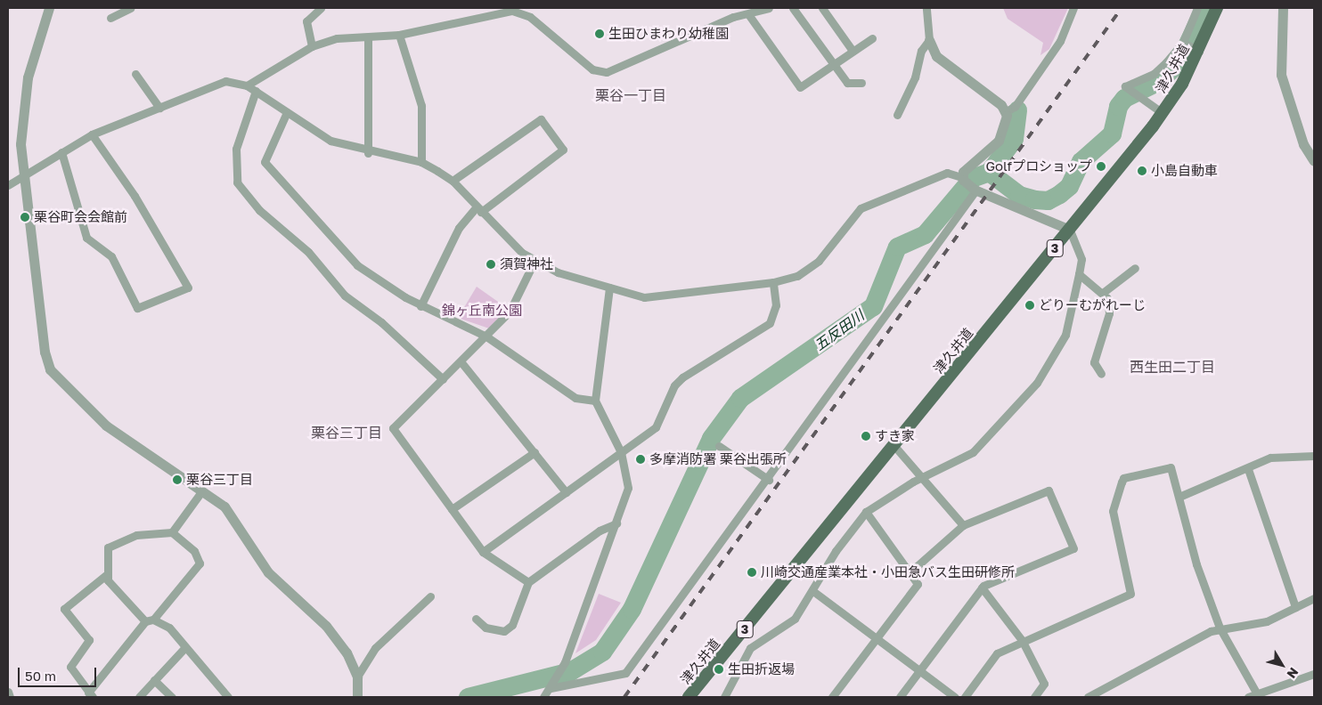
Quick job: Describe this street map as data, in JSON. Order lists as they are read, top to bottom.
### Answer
{
  "streets": {
    "main road": ["津久井道", "3"]
  },
  "districts": ["栗谷一丁目", "西生田二丁目", "栗谷三丁目"],
  "water": ["五反田川"],
  "parks": ["錦ヶ丘南公園"],
  "places": [
    "生田ひまわり幼稚園",
    "Golfプロショップ",
    "小島自動車",
    "栗谷町会会館前",
    "須賀神社",
    "どりーむがれーじ",
    "すき家",
    "多摩消防署 栗谷出張所",
    "栗谷三丁目",
    "川崎交通産業本社・小田急バス生田研修所",
    "生田折返場"
  ],
  "scale_bar": "50 m",
  "north": "bottom right"
}
